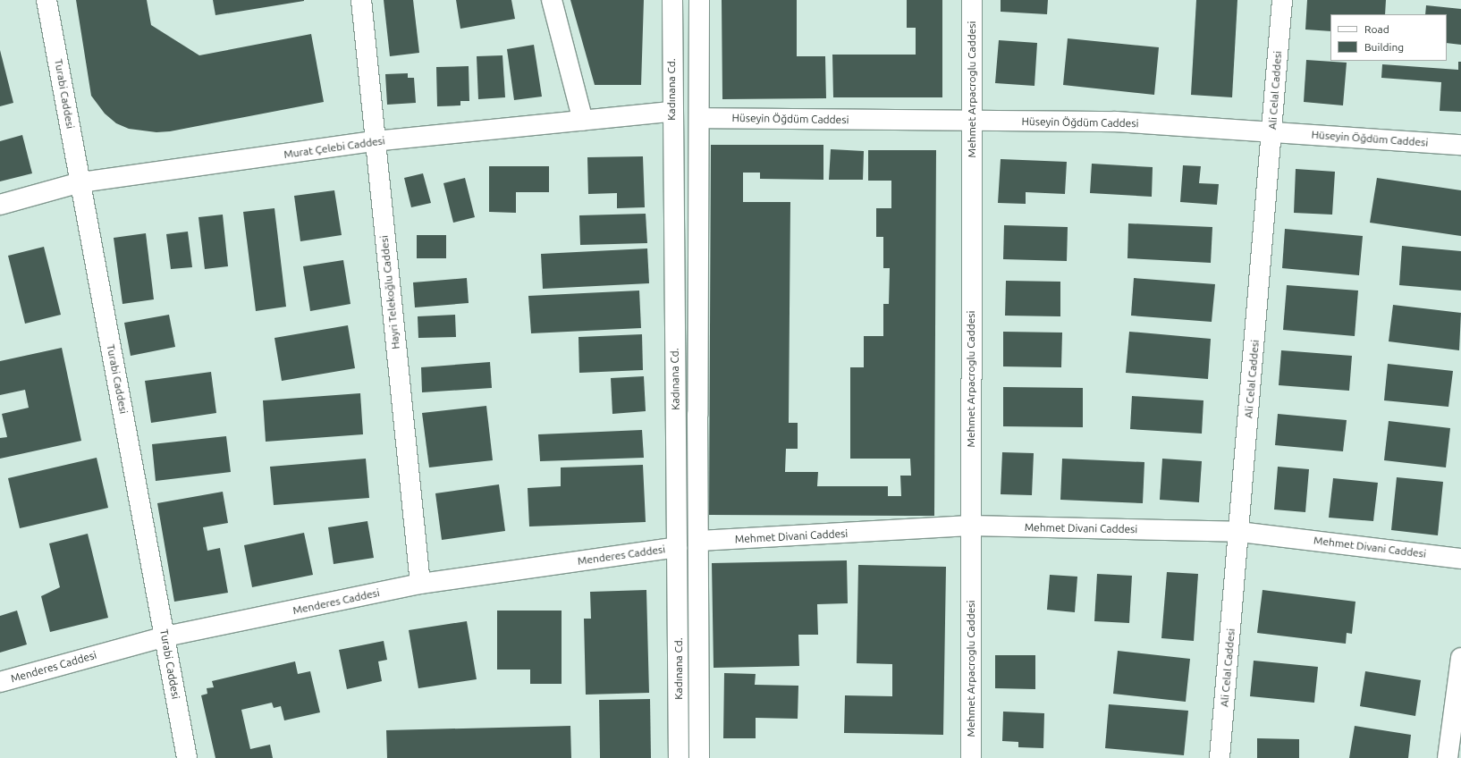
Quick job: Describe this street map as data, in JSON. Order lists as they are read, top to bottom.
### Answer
{
  "streets": {
    "street": [
      "Kadınana Cd.",
      "Mehmet Arpacroglu Caddesi",
      "Ali Celal Caddesi",
      "Turabi Caddesi",
      "Hüseyin Öğdüm Caddesi",
      "Murat Çelebi Caddesi",
      "Hayri Telekoğlu Caddesi",
      "Mehmet Divani Caddesi",
      "Menderes Caddesi"
    ]
  },
  "crossings": [
    ["Kadınana Cd.", "Hüseyin Öğdüm Caddesi"],
    ["Kadınana Cd.", "Murat Çelebi Caddesi"],
    ["Kadınana Cd.", "Mehmet Divani Caddesi"],
    ["Kadınana Cd.", "Menderes Caddesi"],
    ["Mehmet Arpacroglu Caddesi", "Hüseyin Öğdüm Caddesi"],
    ["Mehmet Arpacroglu Caddesi", "Mehmet Divani Caddesi"],
    ["Ali Celal Caddesi", "Hüseyin Öğdüm Caddesi"],
    ["Ali Celal Caddesi", "Mehmet Divani Caddesi"],
    ["Turabi Caddesi", "Murat Çelebi Caddesi"],
    ["Turabi Caddesi", "Menderes Caddesi"],
    ["Murat Çelebi Caddesi", "Hayri Telekoğlu Caddesi"],
    ["Hayri Telekoğlu Caddesi", "Menderes Caddesi"]
  ],
  "legend": ["Road", "Building"]
}
